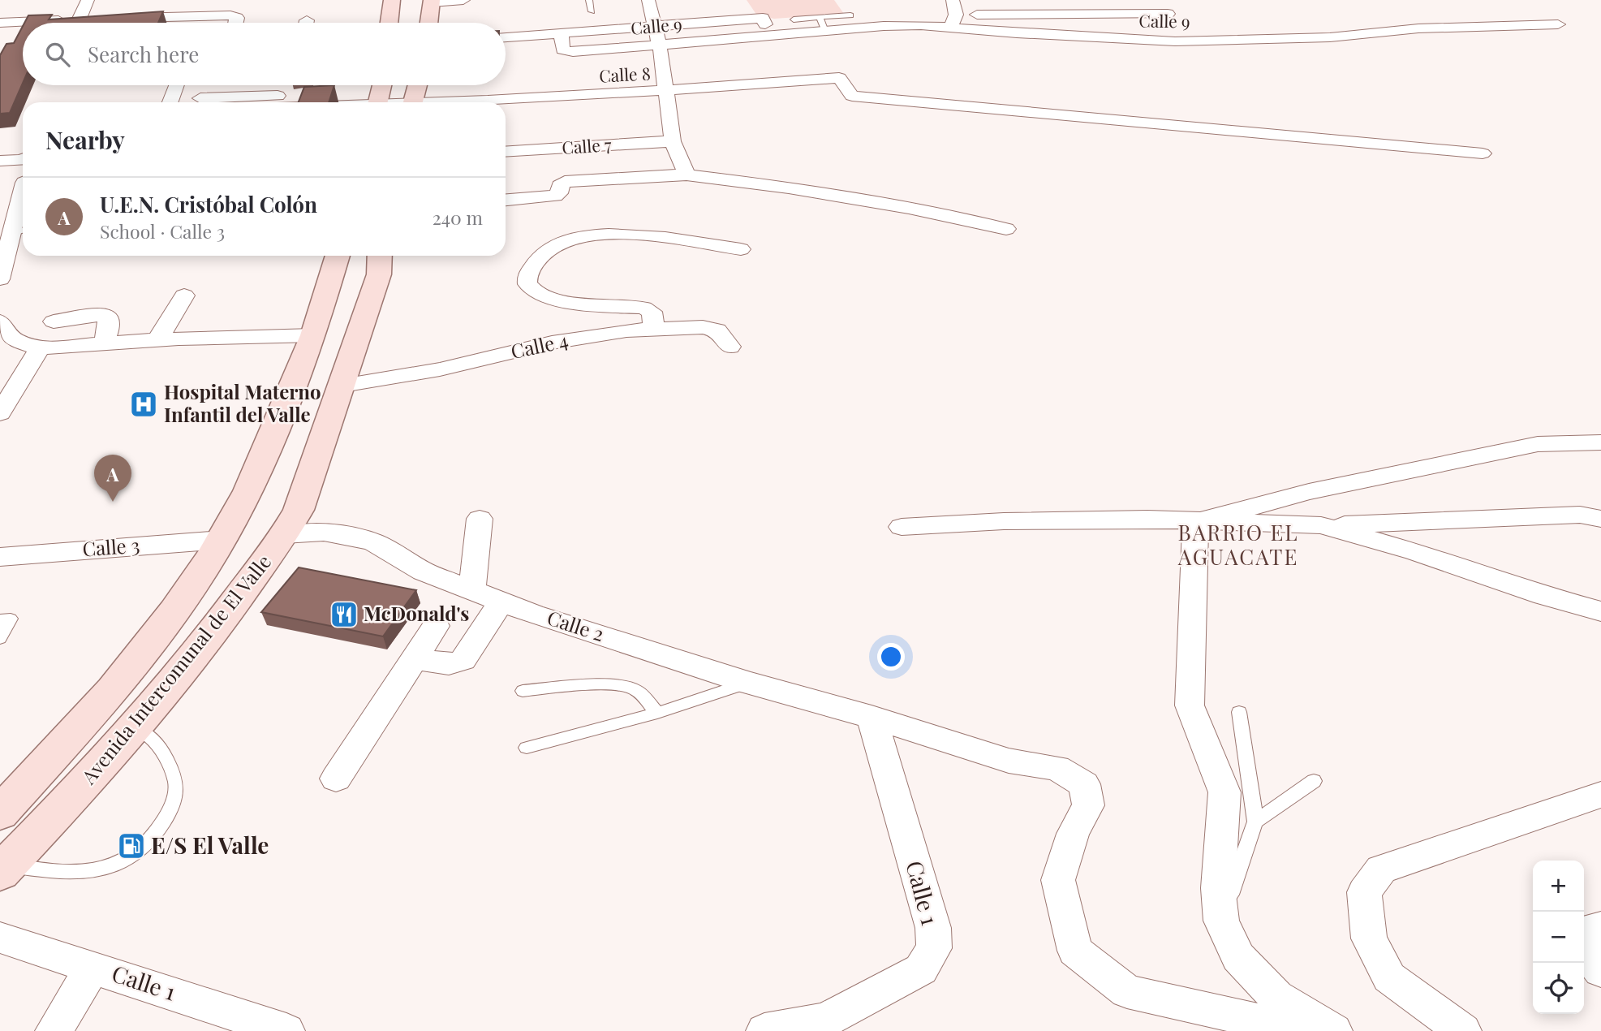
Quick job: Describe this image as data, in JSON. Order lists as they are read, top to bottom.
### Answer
{
  "streets": {
    "main road": ["Avenida Intercomunal de El Valle"],
    "street": [
      "Calle 9",
      "Calle 8",
      "Calle 7",
      "Calle 4",
      "Calle 3",
      "Calle 2",
      "Calle 1"
    ]
  },
  "crossings": [
    ["Calle 4", "Avenida Intercomunal de El Valle"],
    ["Calle 3", "Avenida Intercomunal de El Valle"],
    ["Calle 2", "Avenida Intercomunal de El Valle"],
    ["Calle 2", "Calle 1"]
  ],
  "districts": ["BARRIO EL AGUACATE"],
  "places": {
    "hospital": ["Hospital Materno Infantil del Valle"],
    "restaurant": ["McDonald's"],
    "fuel station": ["E/S El Valle"]
  },
  "page": {
    "search": "Search here",
    "heading": "Nearby",
    "list": [
      {
        "mark": "A",
        "name": "U.E.N. Cristóbal Colón",
        "note": "School · Calle 3",
        "value": "240 m"
      }
    ],
    "pins": "A",
    "map_buttons": ["+", "−"]
  }
}
